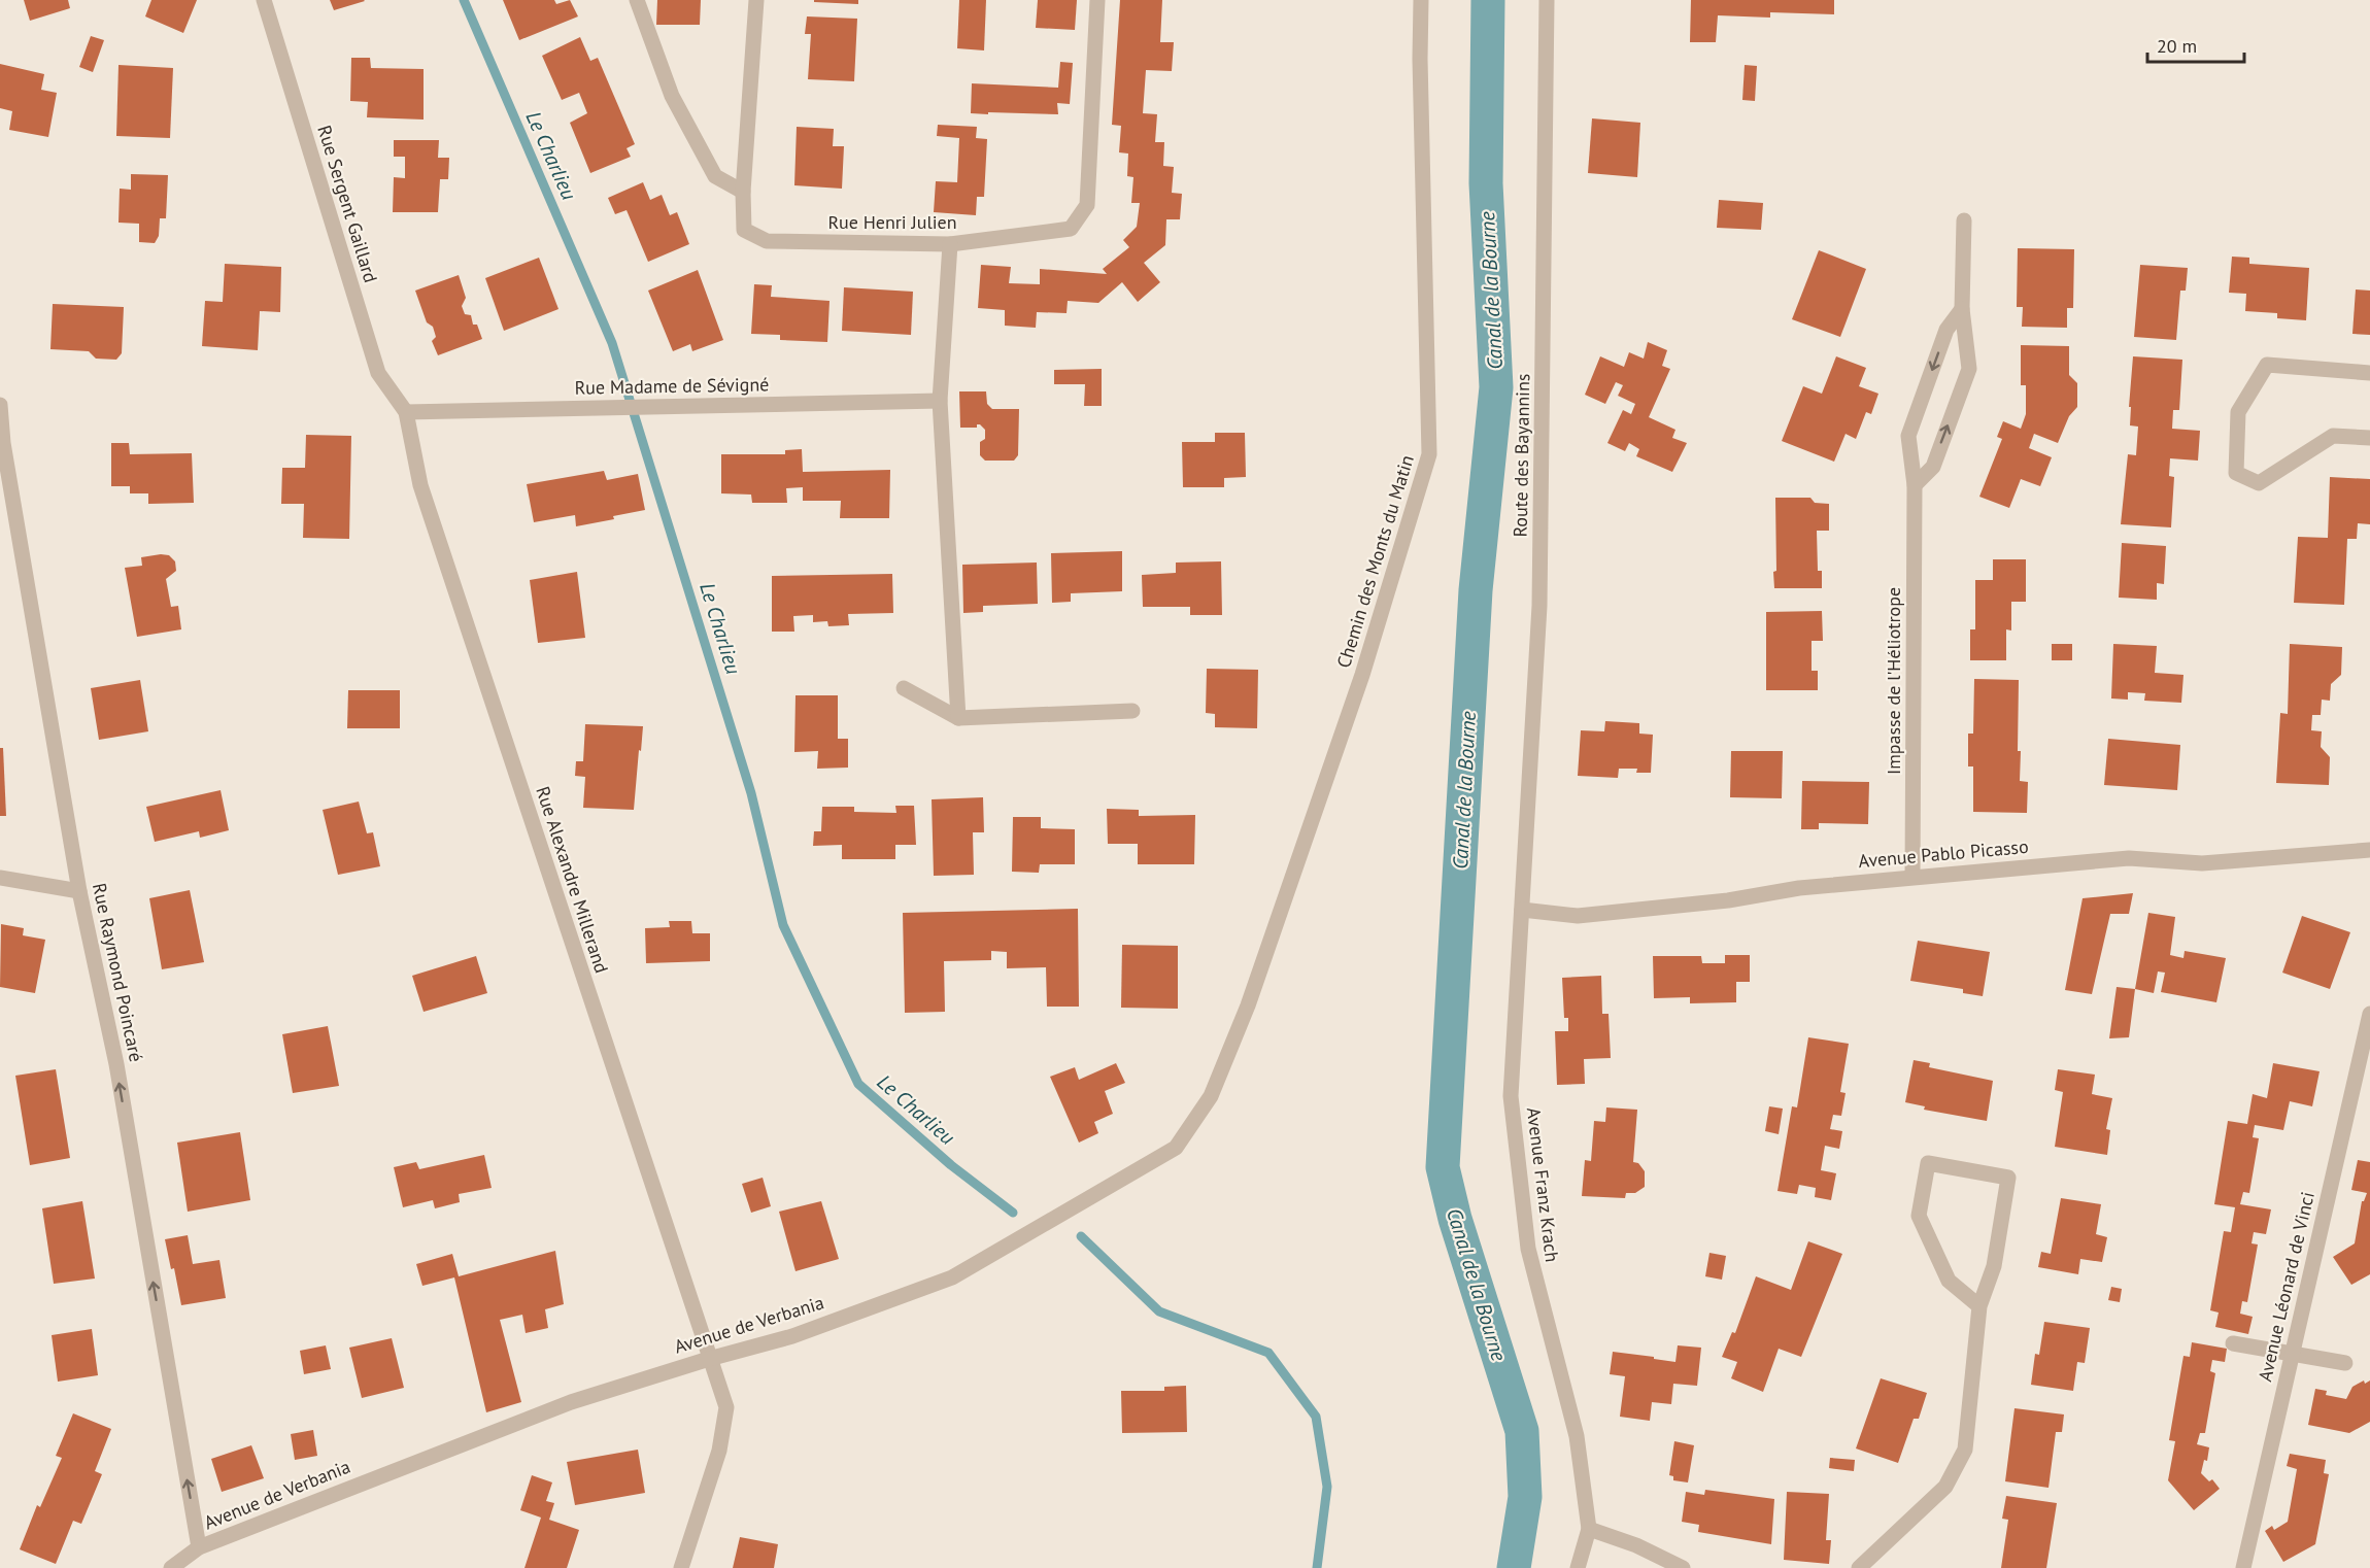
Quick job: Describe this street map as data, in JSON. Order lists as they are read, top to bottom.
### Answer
{
  "streets": {
    "street": [
      "Rue Sergent Gaillard",
      "Rue Henri Julien",
      "Rue Madame de Sévigné",
      "Route des Bayannins",
      "Chemin des Monts du Matin",
      "Impasse de l'Héliotrope",
      "Avenue Pablo Picasso",
      "Rue Alexandre Millerand",
      "Rue Raymond Poincaré",
      "Avenue Franz Krach",
      "Avenue Léonard de Vinci",
      "Avenue de Verbania"
    ]
  },
  "crossings": [
    ["Rue Sergent Gaillard", "Rue Madame de Sévigné"],
    ["Rue Sergent Gaillard", "Rue Alexandre Millerand"],
    ["Rue Madame de Sévigné", "Rue Alexandre Millerand"],
    ["Route des Bayannins", "Avenue Pablo Picasso"],
    ["Route des Bayannins", "Avenue Franz Krach"],
    ["Chemin des Monts du Matin", "Avenue de Verbania"],
    ["Impasse de l'Héliotrope", "Avenue Pablo Picasso"],
    ["Avenue Pablo Picasso", "Avenue Franz Krach"],
    ["Rue Alexandre Millerand", "Avenue de Verbania"],
    ["Rue Raymond Poincaré", "Avenue de Verbania"]
  ],
  "one_way": ["Rue Raymond Poincaré"],
  "water": ["Le Charlieu", "Canal de la Bourne"],
  "scale_bar": "20 m"
}
